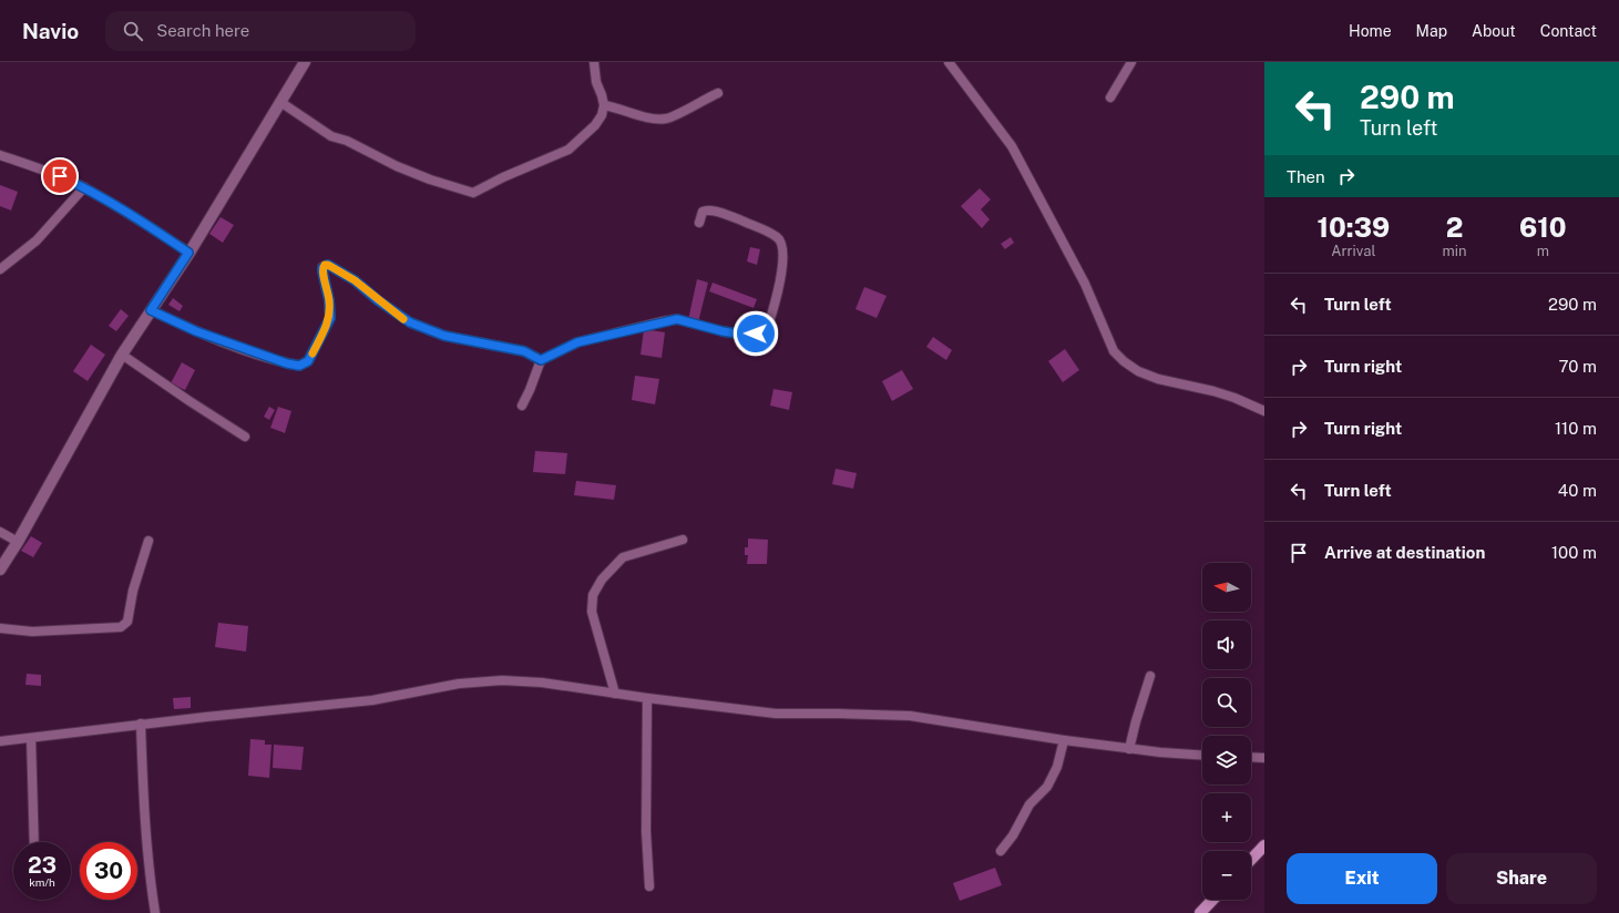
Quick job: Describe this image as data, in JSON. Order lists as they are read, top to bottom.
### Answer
{
  "north": "left",
  "page": {
    "header": "Navio",
    "search": "Search here",
    "nav": [
      "Home",
      "Map",
      "About",
      "Contact"
    ],
    "turn": ["290 m", "Turn left"],
    "then": "Then",
    "eta": [
      "10:39",
      "Arrival",
      "2",
      "min",
      "610",
      "m"
    ],
    "list": [
      {
        "name": "Turn left",
        "value": "290 m"
      },
      {
        "name": "Turn right",
        "value": "70 m"
      },
      {
        "name": "Turn right",
        "value": "110 m"
      },
      {
        "name": "Turn left",
        "value": "40 m"
      },
      {
        "name": "Arrive at destination",
        "value": "100 m"
      }
    ],
    "map_buttons": ["+", "−"],
    "speed": "23 km/h",
    "limit": "30",
    "buttons": ["Exit", "Share"]
  }
}
